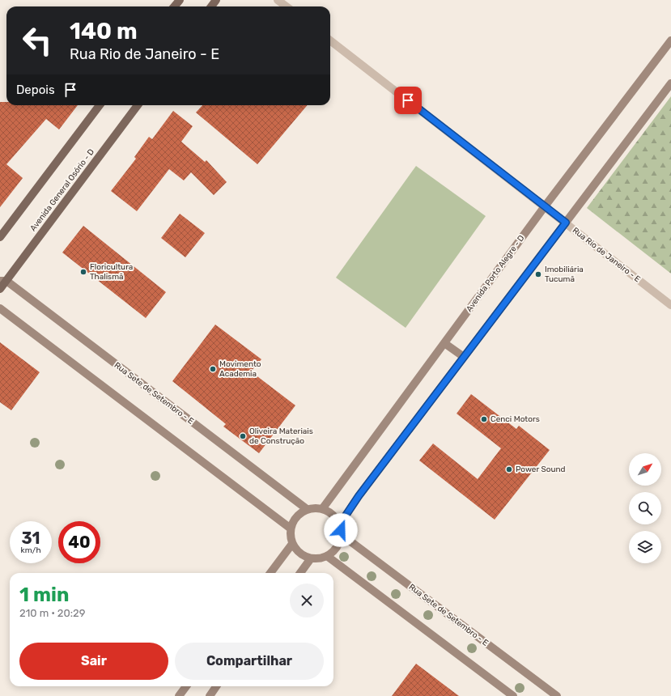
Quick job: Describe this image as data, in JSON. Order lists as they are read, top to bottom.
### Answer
{
  "streets": {
    "main road": ["Avenida General Osório - D"],
    "street": ["Rua Rio de Janeiro - E", "Avenida Porto Alegre - D", "Rua Sete de Setembro - E"]
  },
  "crossings": [
    ["Avenida General Osório - D", "Rua Sete de Setembro - E"],
    ["Rua Rio de Janeiro - E", "Avenida Porto Alegre - D"],
    ["Avenida Porto Alegre - D", "Rua Sete de Setembro - E"]
  ],
  "places": [
    "Floricultura Thalismã",
    "Imobiliária Tucumã",
    "Movimento Academia",
    "Cenci Motors",
    "Oliveira Materiais de Construção",
    "Power Sound"
  ],
  "north": "top right",
  "page": {
    "turn": ["140 m", "Rua Rio de Janeiro - E"],
    "then": "Depois",
    "speed": "31 km/h",
    "limit": "40",
    "heading": ["1 min", "210 m · 20:29"],
    "buttons": ["Sair", "Compartilhar"]
  }
}
